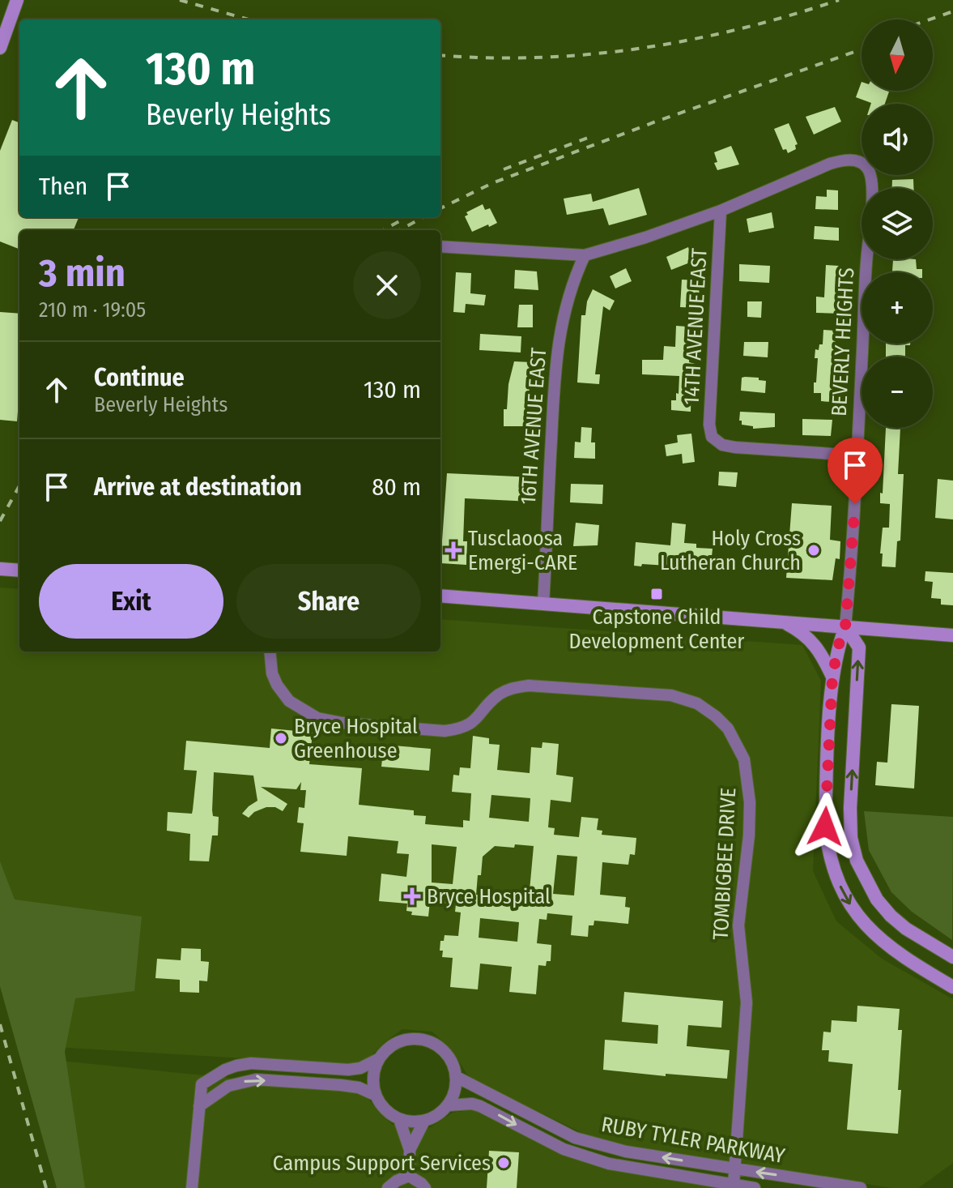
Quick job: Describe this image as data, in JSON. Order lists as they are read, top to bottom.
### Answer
{
  "streets": {
    "street": [
      "14TH AVENUE EAST",
      "BEVERLY HEIGHTS",
      "16TH AVENUE EAST",
      "TOMBIGBEE DRIVE",
      "RUBY TYLER PARKWAY"
    ]
  },
  "crossings": [
    ["14TH AVENUE EAST", "BEVERLY HEIGHTS"],
    ["BEVERLY HEIGHTS", "16TH AVENUE EAST"],
    ["TOMBIGBEE DRIVE", "RUBY TYLER PARKWAY"]
  ],
  "places": {
    "health": ["Tusclaoosa Emergi-CARE", "Bryce Hospital"],
    "other": ["Holy Cross Lutheran Church", "Bryce Hospital Greenhouse", "Campus Support Services"],
    "transit": ["Capstone Child Development Center"]
  },
  "north": "bottom",
  "page": {
    "map_buttons": ["+", "−"],
    "turn": ["130 m", "Beverly Heights"],
    "then": "Then",
    "heading": ["3 min", "210 m · 19:05"],
    "list": [
      {
        "name": "Continue",
        "note": "Beverly Heights",
        "value": "130 m"
      },
      {
        "name": "Arrive at destination",
        "value": "80 m"
      }
    ],
    "buttons": ["Exit", "Share"]
  }
}
